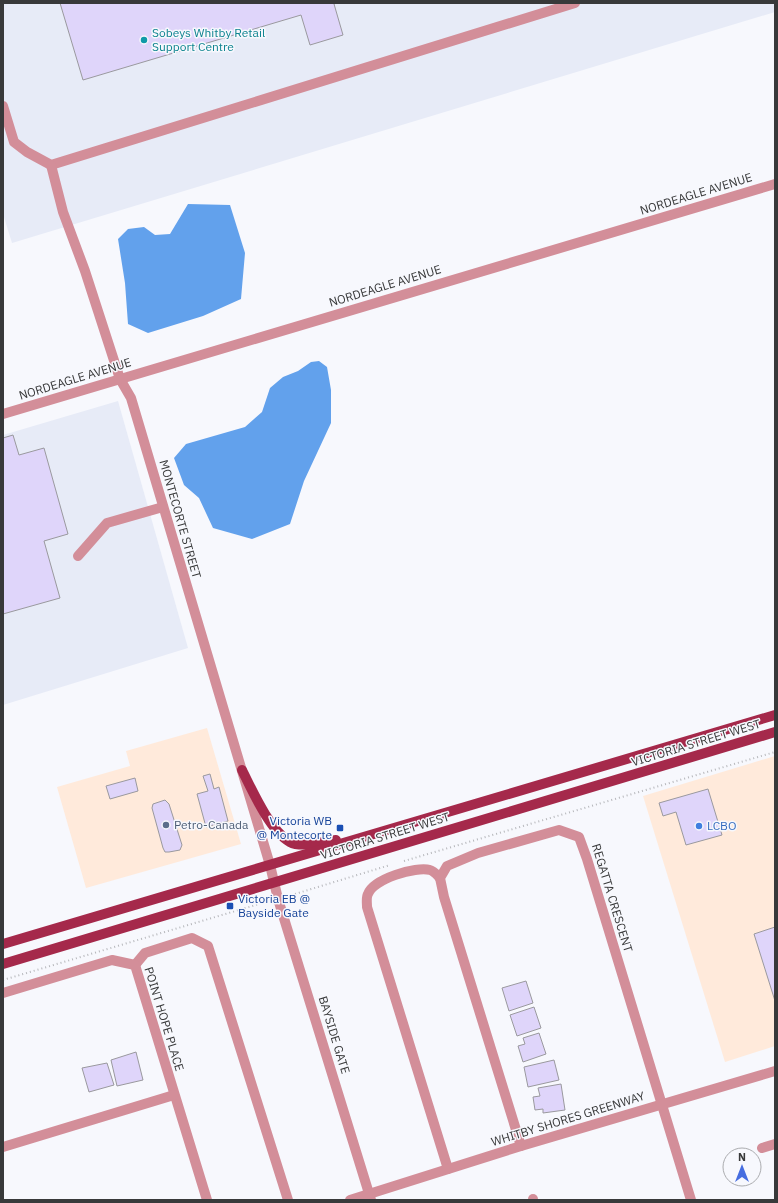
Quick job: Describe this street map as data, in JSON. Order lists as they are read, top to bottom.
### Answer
{
  "streets": {
    "main road": ["VICTORIA STREET WEST"],
    "street": [
      "NORDEAGLE AVENUE",
      "MONTECORTE STREET",
      "REGATTA CRESCENT",
      "POINT HOPE PLACE",
      "BAYSIDE GATE",
      "WHITBY SHORES GREENWAY"
    ]
  },
  "crossings": [
    ["NORDEAGLE AVENUE", "MONTECORTE STREET"],
    ["MONTECORTE STREET", "VICTORIA STREET WEST"],
    ["MONTECORTE STREET", "BAYSIDE GATE"],
    ["VICTORIA STREET WEST", "BAYSIDE GATE"],
    ["REGATTA CRESCENT", "WHITBY SHORES GREENWAY"],
    ["BAYSIDE GATE", "WHITBY SHORES GREENWAY"]
  ],
  "places": {
    "other": ["Sobeys Whitby Retail Support Centre", "Petro-Canada", "LCBO"],
    "transit": ["Victoria WB @ Montecorte", "Victoria EB @ Bayside Gate"]
  },
  "north": "top"
}
